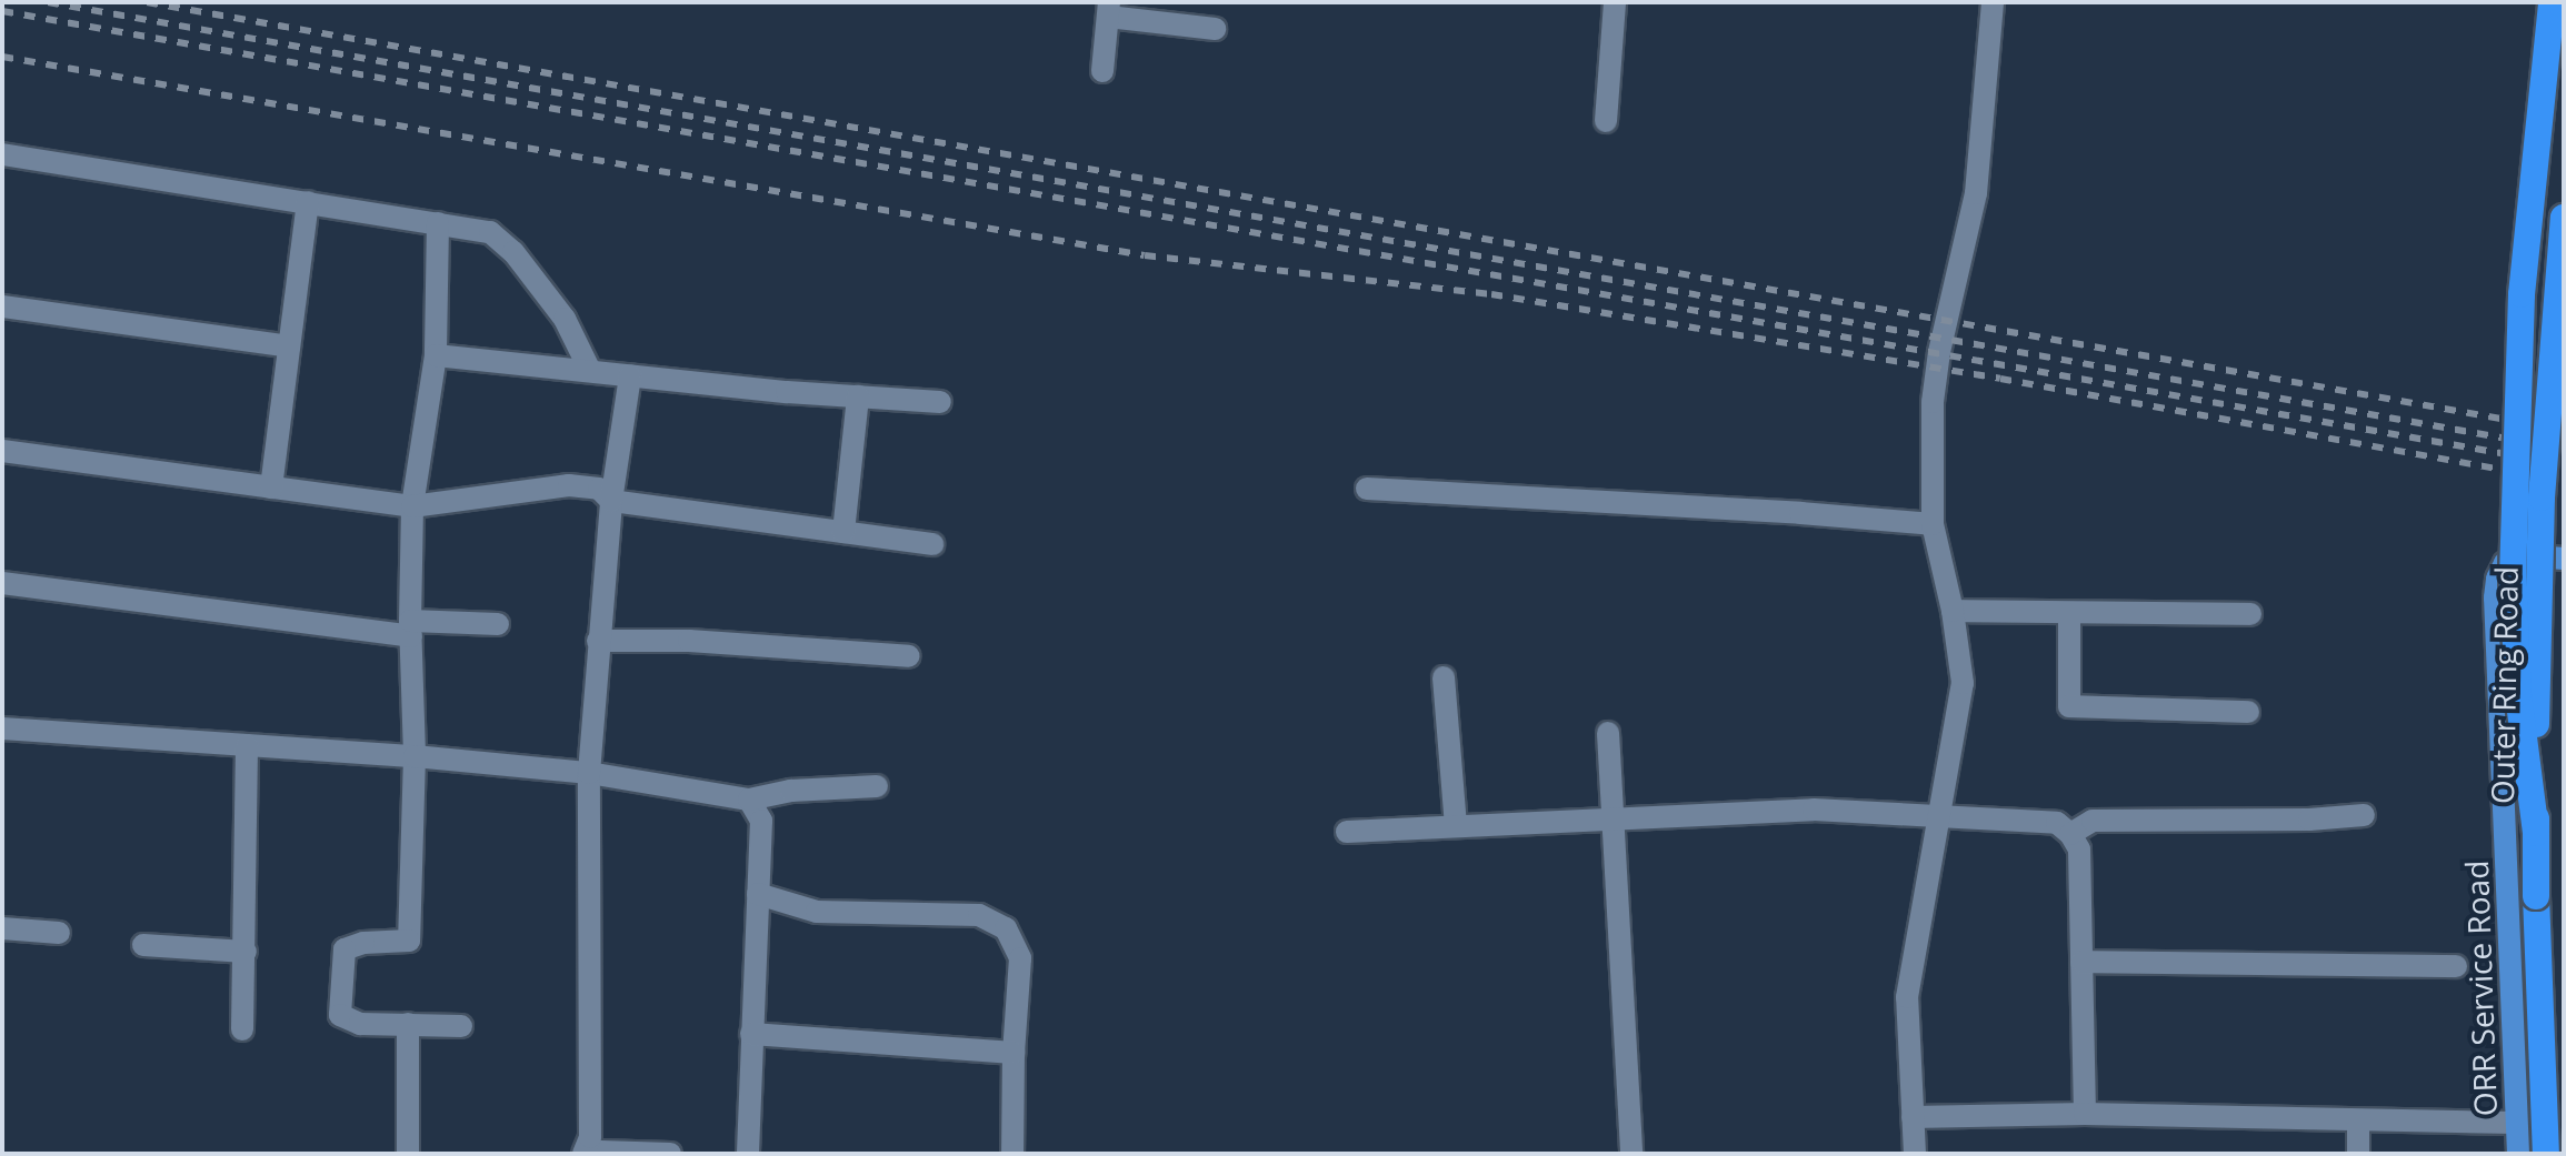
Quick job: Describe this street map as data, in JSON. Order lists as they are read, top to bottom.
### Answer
{
  "streets": {
    "highway": ["Outer Ring Road"],
    "main road": ["ORR Service Road"]
  }
}
